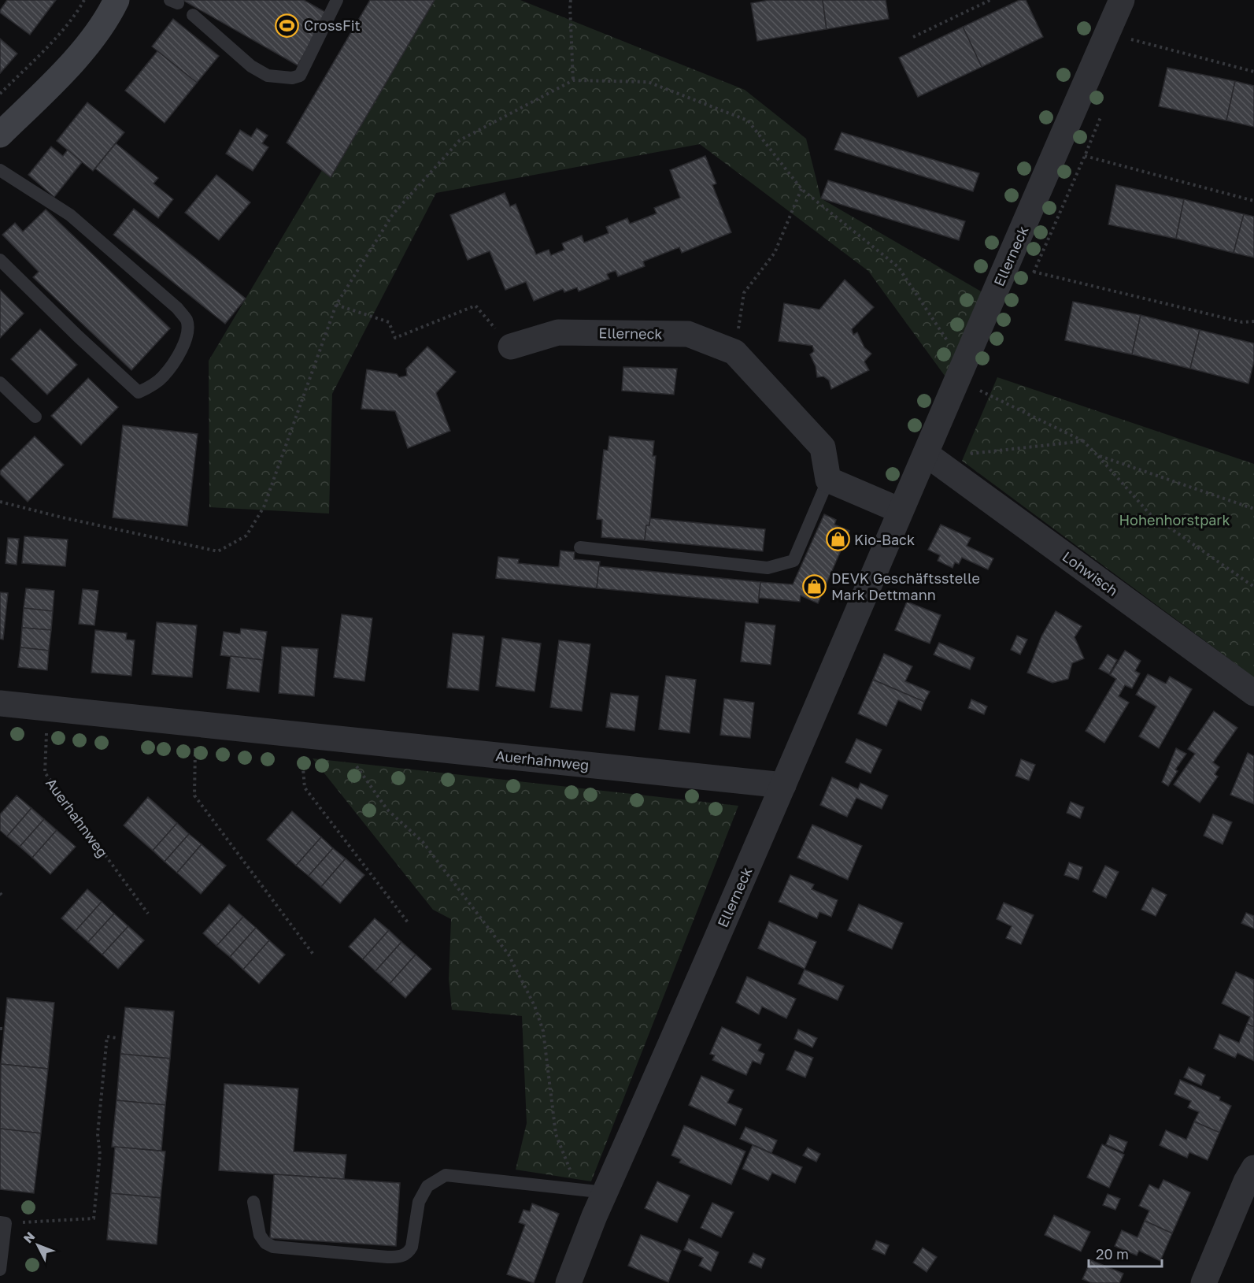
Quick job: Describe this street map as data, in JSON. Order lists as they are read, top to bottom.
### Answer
{
  "streets": {
    "street": ["Ellerneck", "Lohwisch", "Auerhahnweg"]
  },
  "crossings": [
    ["Ellerneck", "Lohwisch"],
    ["Ellerneck", "Auerhahnweg"]
  ],
  "parks": ["Hohenhorstpark"],
  "places": {
    "sports": ["CrossFit"],
    "shop": ["Kio-Back", "DEVK Geschäftsstelle Mark Dettmann"]
  },
  "scale_bar": "20 m",
  "north": "top left"
}
